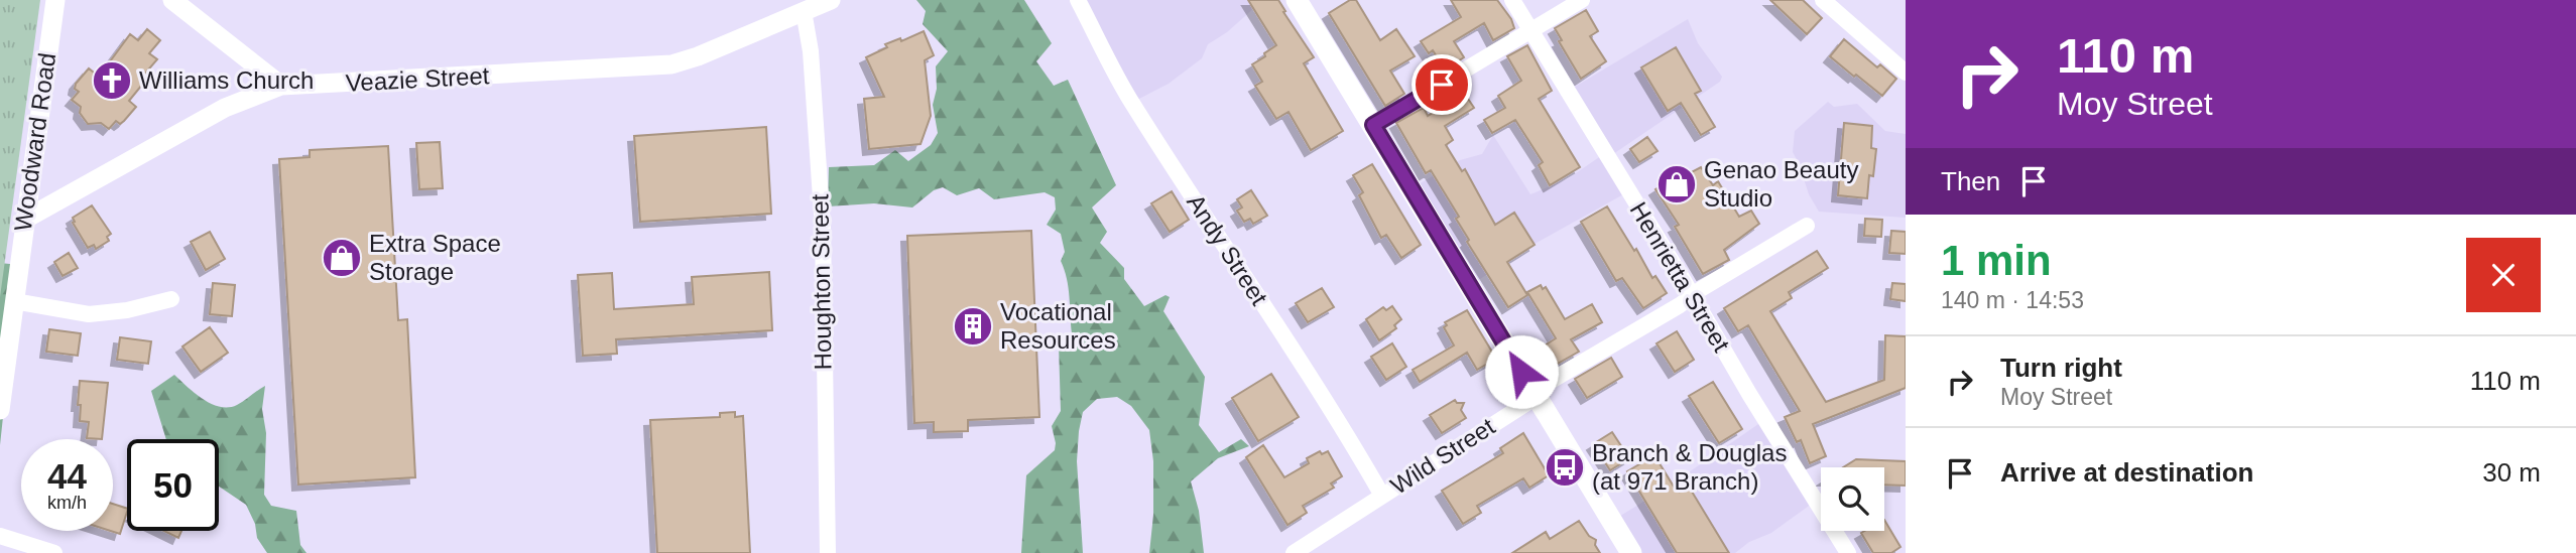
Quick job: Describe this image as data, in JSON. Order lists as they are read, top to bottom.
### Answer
{
  "streets": {
    "street": [
      "Veazie Street",
      "Woodward Road",
      "Andy Street",
      "Henrietta Street",
      "Houghton Street",
      "Wild Street"
    ]
  },
  "crossings": [
    ["Veazie Street", "Woodward Road"],
    ["Veazie Street", "Houghton Street"],
    ["Andy Street", "Wild Street"],
    ["Henrietta Street", "Wild Street"]
  ],
  "places": {
    "church": ["Williams Church"],
    "shop": ["Genao Beauty Studio", "Extra Space Storage"],
    "building": ["Vocational Resources"],
    "bus stop": ["Branch & Douglas (at 971 Branch)"]
  },
  "page": {
    "turn": ["110 m", "Moy Street"],
    "then": "Then",
    "heading": ["1 min", "140 m · 14:53"],
    "list": [
      {
        "name": "Turn right",
        "note": "Moy Street",
        "value": "110 m"
      },
      {
        "name": "Arrive at destination",
        "value": "30 m"
      }
    ],
    "speed": "44 km/h",
    "limit": "50"
  }
}
